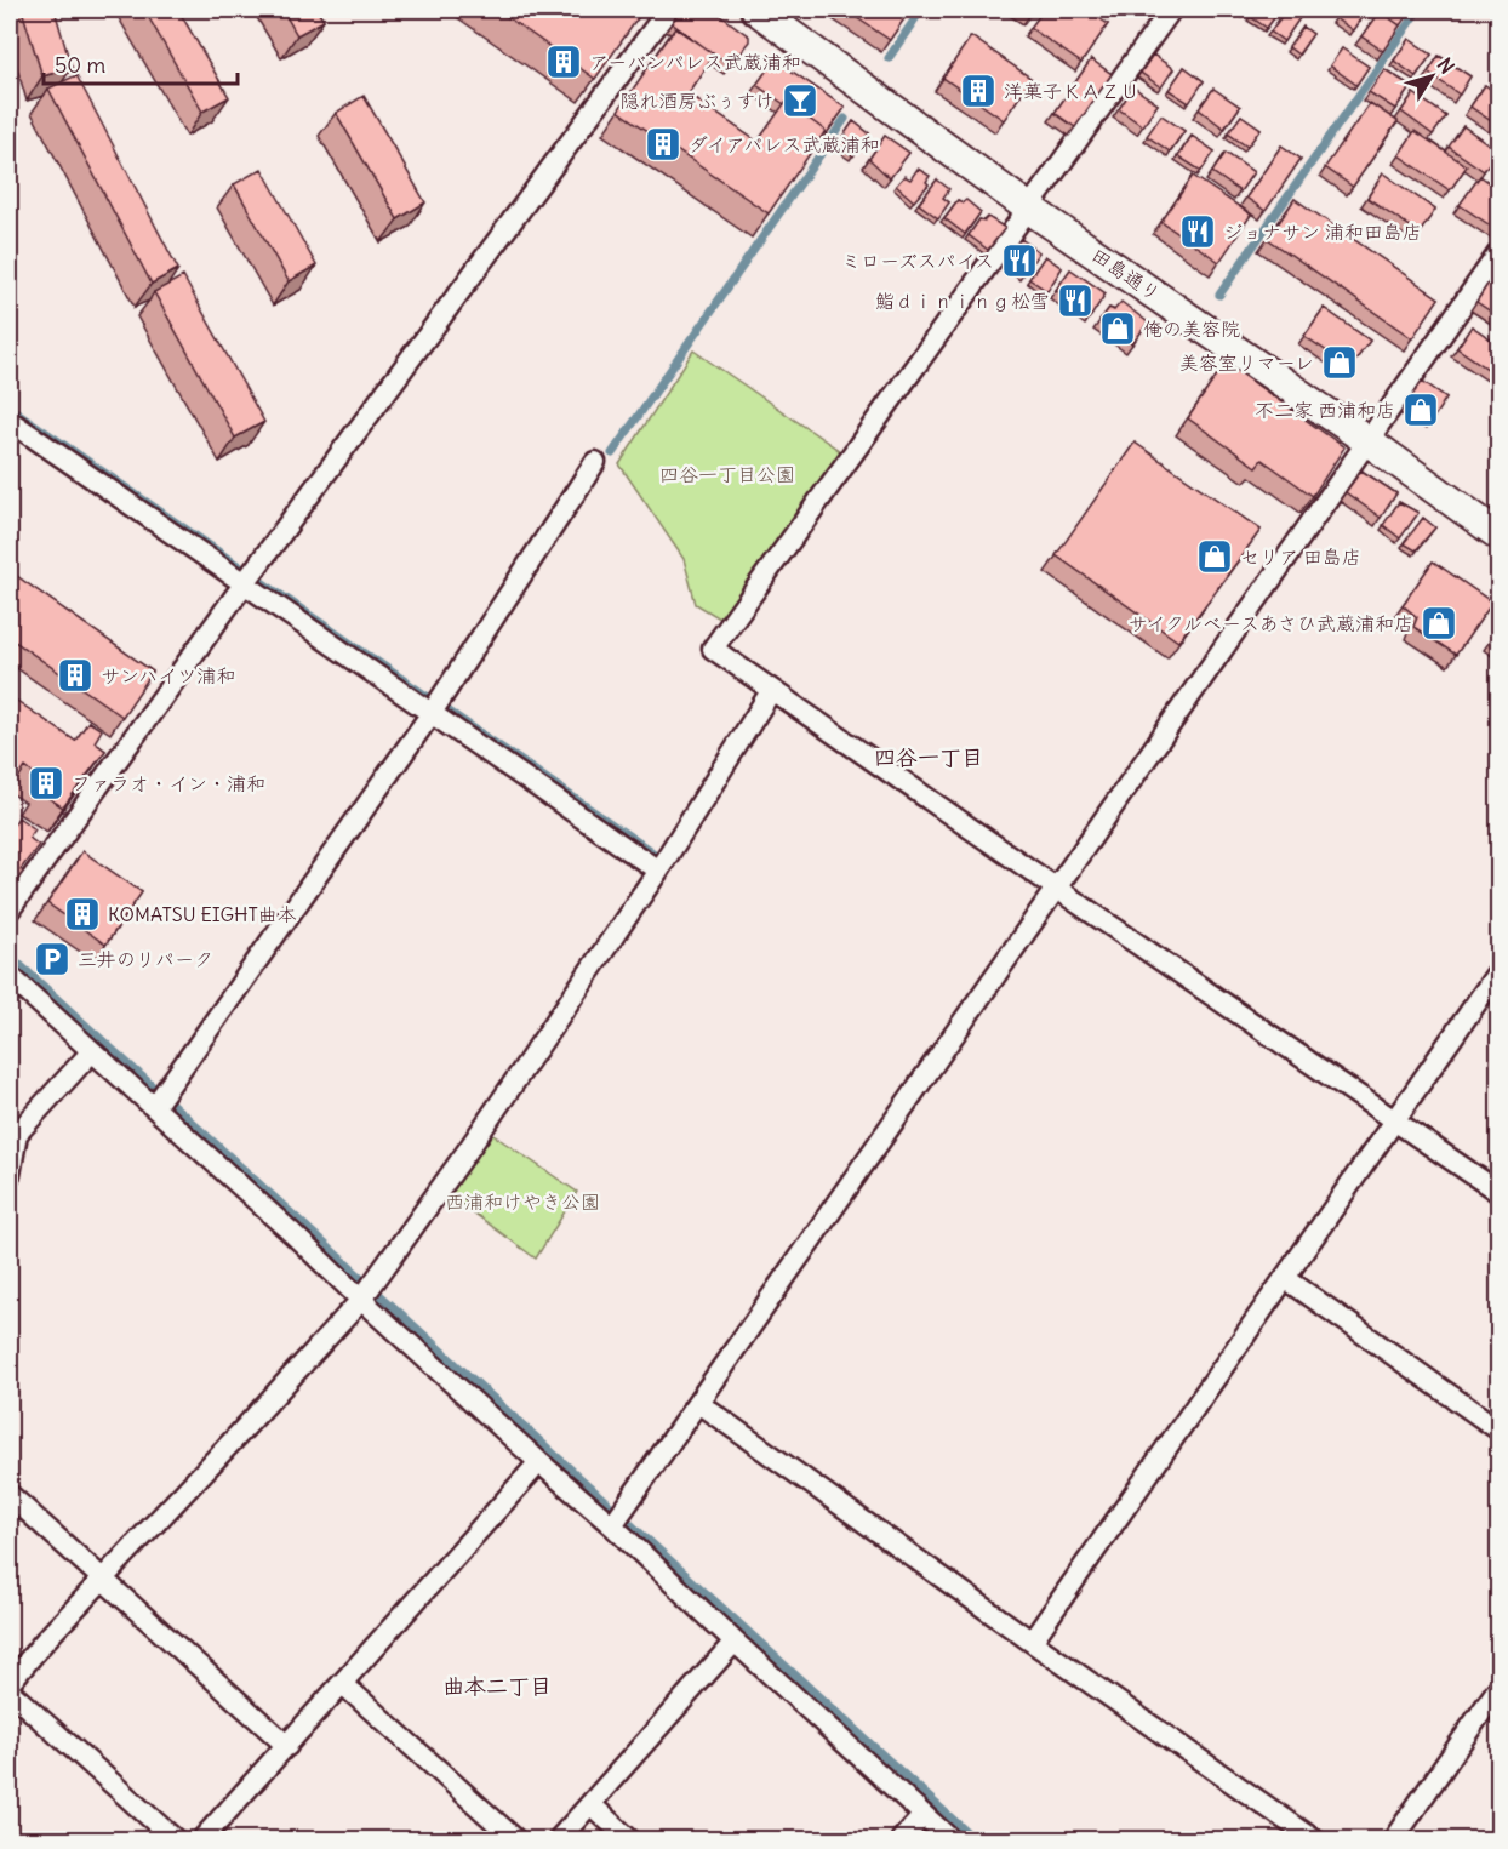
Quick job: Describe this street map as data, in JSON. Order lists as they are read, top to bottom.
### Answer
{
  "streets": {
    "street": ["田島通り"]
  },
  "districts": ["四谷一丁目", "曲本二丁目"],
  "parks": ["四谷一丁目公園", "西浦和けやき公園"],
  "places": {
    "building": [
      "アーバンパレス武蔵浦和",
      "洋菓子ＫＡＺＵ",
      "ダイアパレス武蔵浦和",
      "サンハイツ浦和",
      "ファラオ・イン・浦和",
      "KOMATSU EIGHT曲本"
    ],
    "bar": ["隠れ酒房ぶぅすけ"],
    "restaurant": ["ジョナサン 浦和田島店", "ミローズスパイス", "鮨ｄｉｎｉｎｇ松雪"],
    "shop": [
      "俺の美容院",
      "美容室リマーレ",
      "不二家 西浦和店",
      "セリア 田島店",
      "サイクルベースあさひ武蔵浦和店"
    ],
    "parking": ["三井のリパーク"]
  },
  "scale_bar": "50 m",
  "north": "top right"
}
